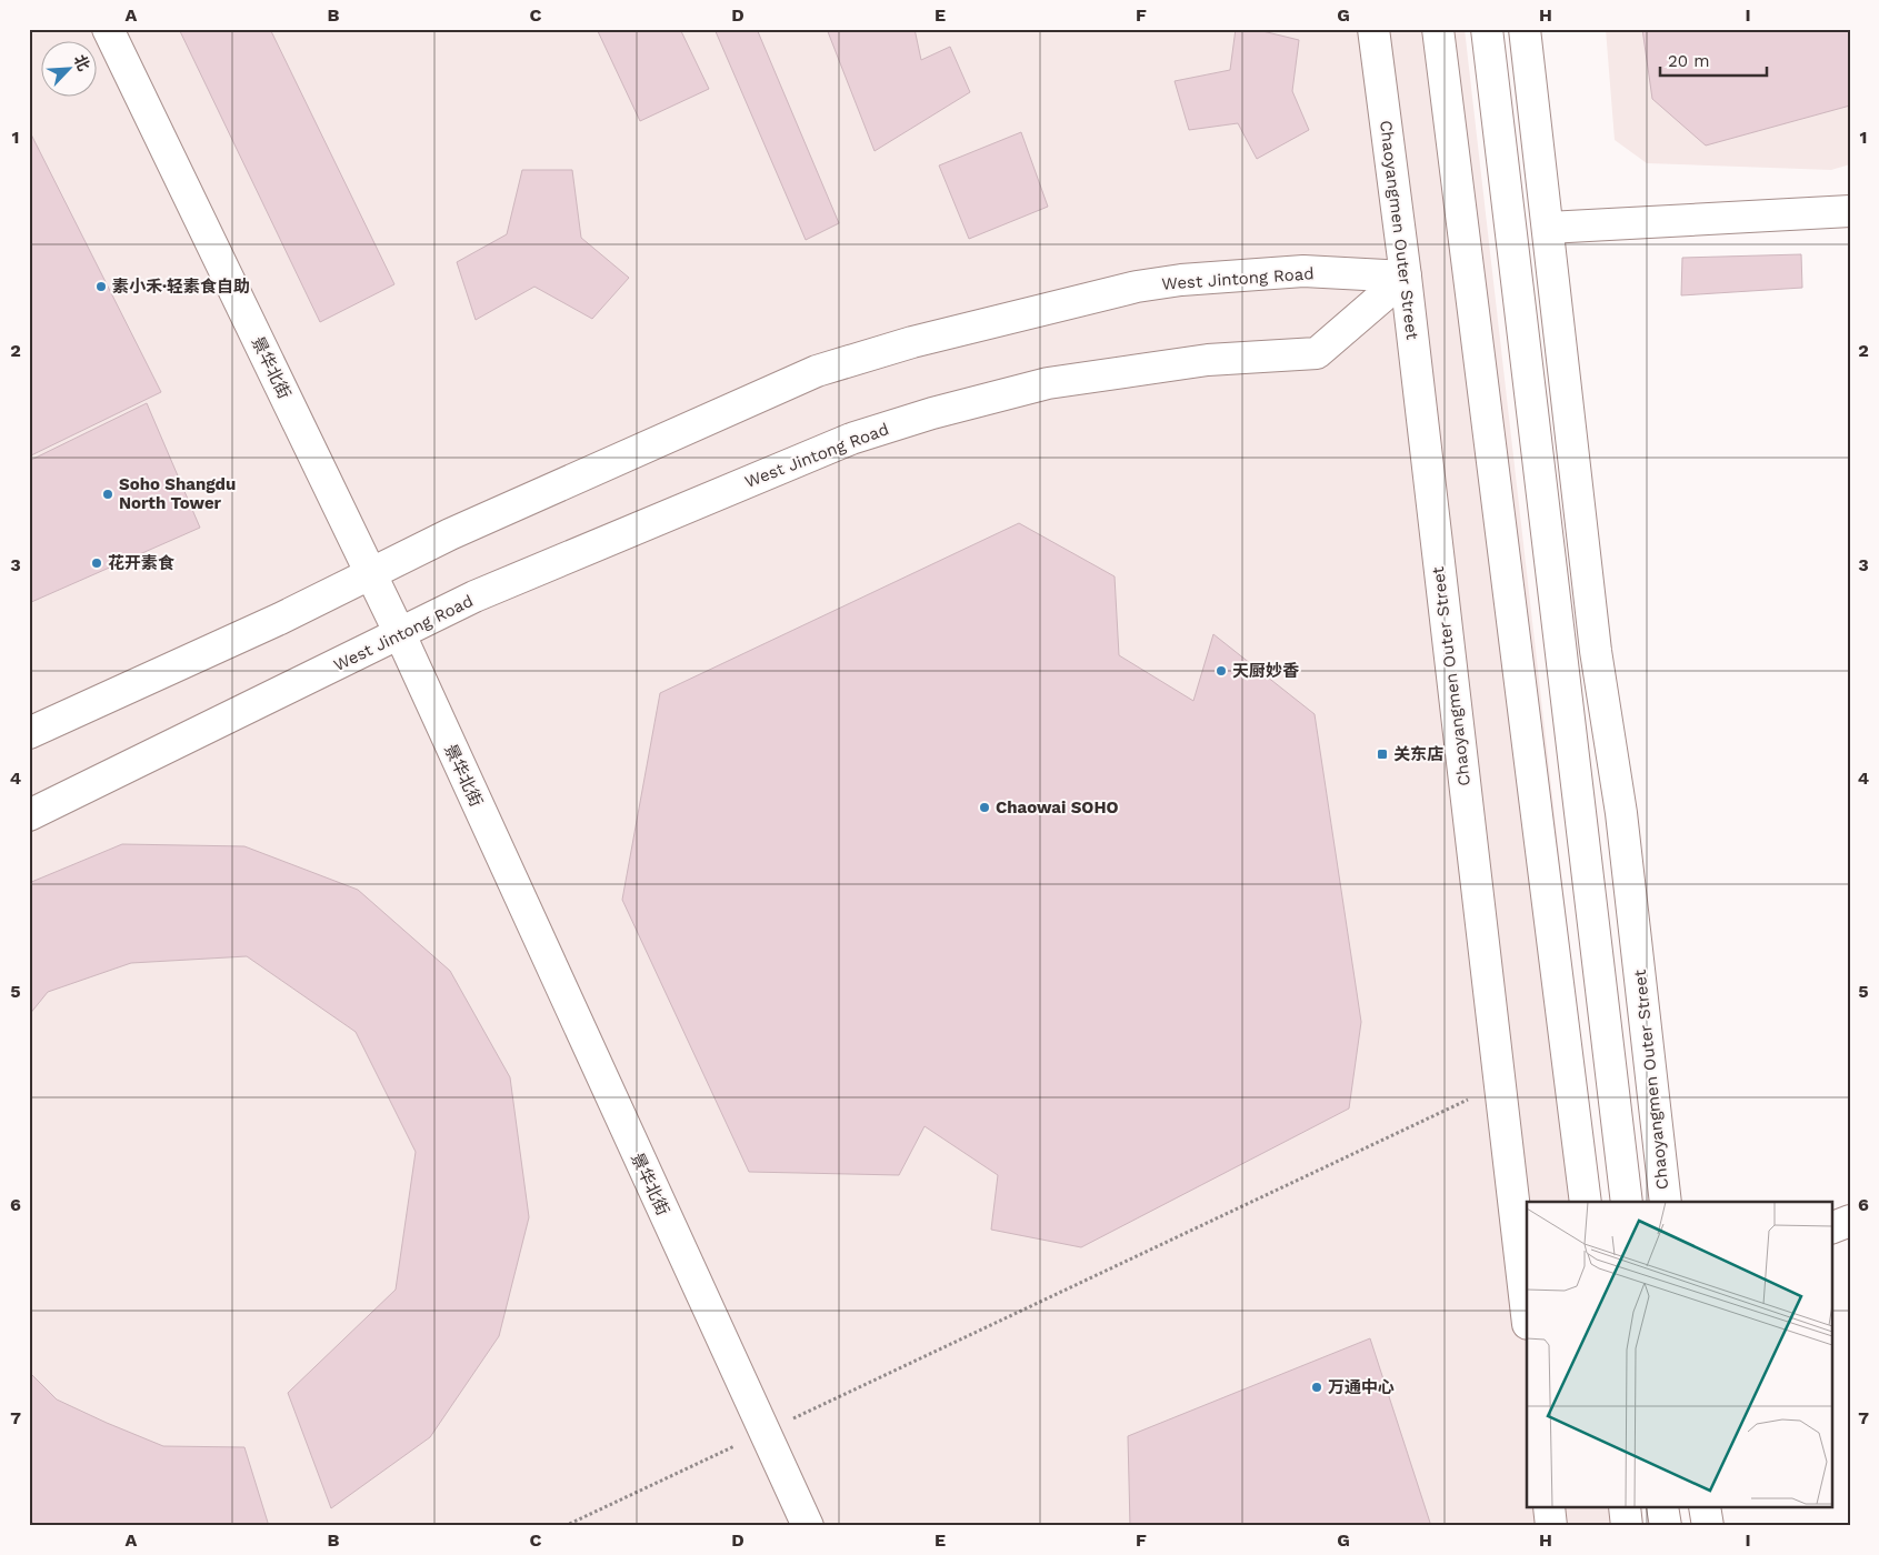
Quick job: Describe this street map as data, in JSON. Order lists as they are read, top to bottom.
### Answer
{
  "streets": {
    "main road": ["Chaoyangmen Outer Street", "West Jintong Road", "景华北街"]
  },
  "crossings": [
    ["Chaoyangmen Outer Street", "West Jintong Road"],
    ["West Jintong Road", "景华北街"]
  ],
  "places": {
    "other": [
      "素小禾·轻素食自助",
      "Soho Shangdu North Tower",
      "花开素食",
      "天厨妙香",
      "Chaowai SOHO",
      "万通中心"
    ],
    "transit": ["关东店"]
  },
  "scale_bar": "20 m",
  "north": "top right",
  "grid": {
    "columns": [
      "A",
      "B",
      "C",
      "D",
      "E",
      "F",
      "G",
      "H",
      "I"
    ],
    "rows": [
      "1",
      "2",
      "3",
      "4",
      "5",
      "6",
      "7"
    ]
  }
}
